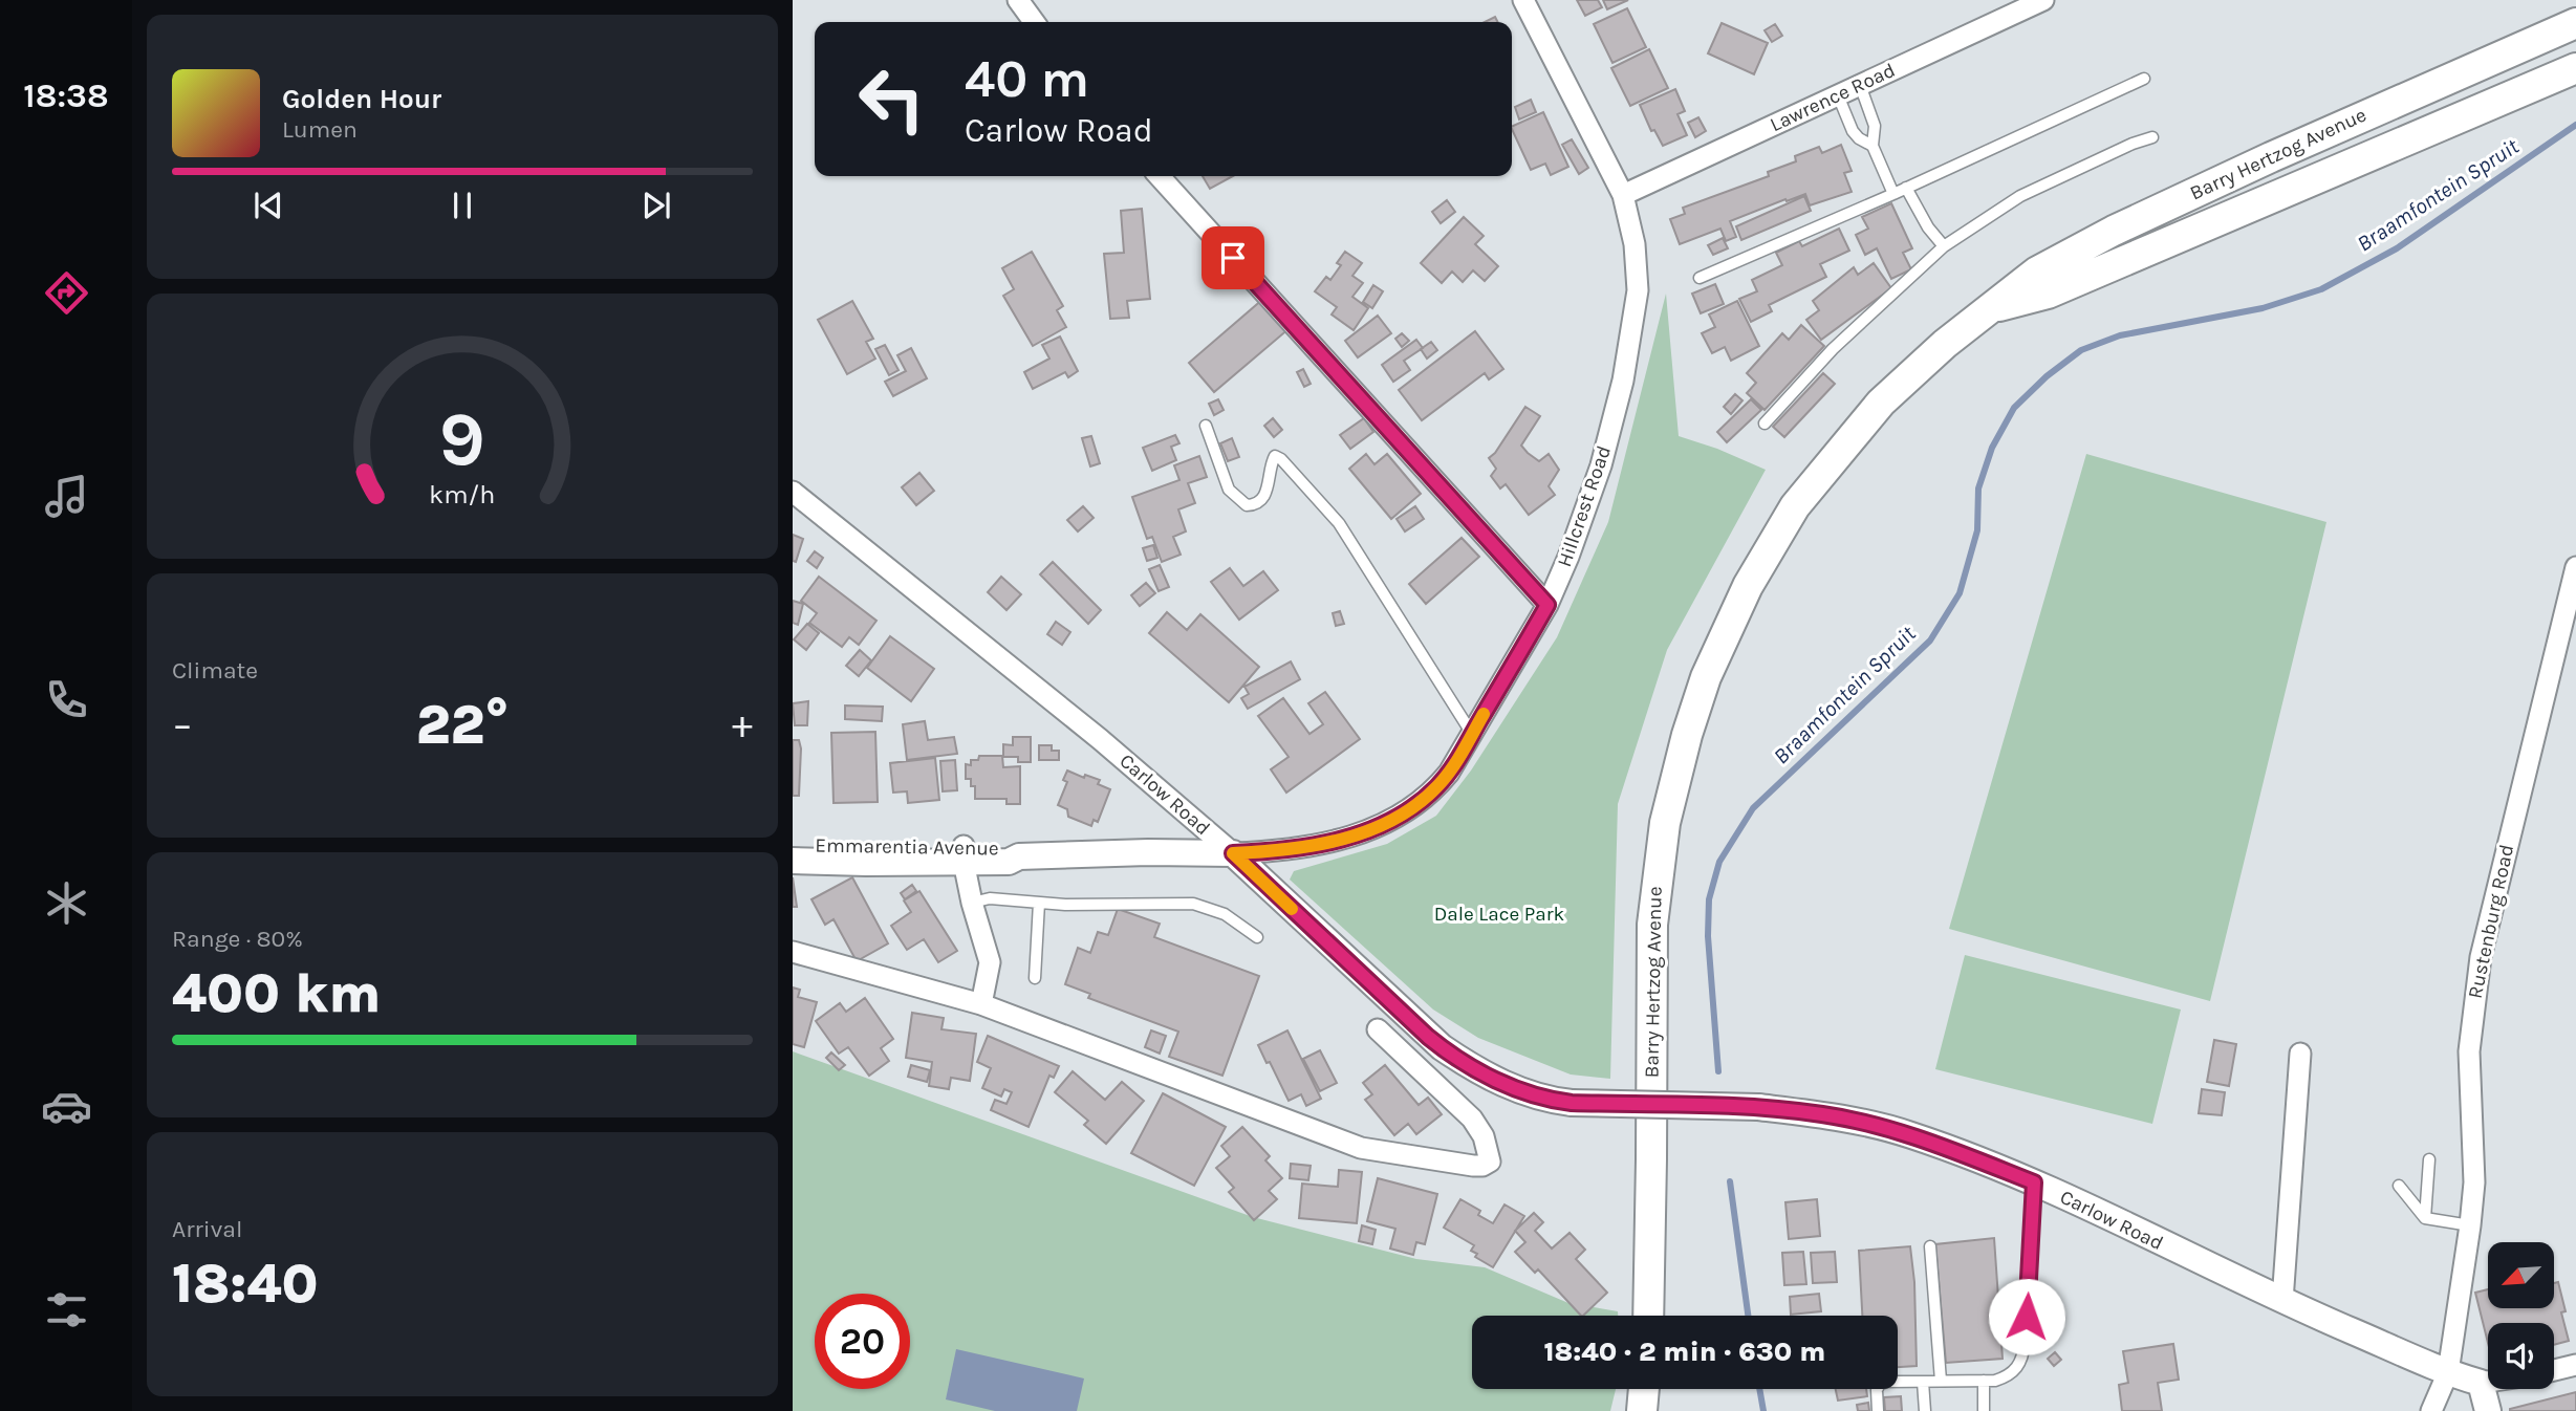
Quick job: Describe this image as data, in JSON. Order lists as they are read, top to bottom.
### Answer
{
  "streets": {
    "main road": ["Barry Hertzog Avenue"],
    "street": [
      "Lawrence Road",
      "Hillcrest Road",
      "Carlow Road",
      "Emmarentia Avenue",
      "Rustenburg Road"
    ]
  },
  "crossings": [
    ["Lawrence Road", "Hillcrest Road"],
    ["Hillcrest Road", "Carlow Road"],
    ["Hillcrest Road", "Emmarentia Avenue"],
    ["Carlow Road", "Emmarentia Avenue"],
    ["Carlow Road", "Rustenburg Road"]
  ],
  "water": ["Braamfontein Spruit"],
  "parks": ["Dale Lace Park"],
  "north": "bottom left",
  "page": {
    "tabs": "18:38",
    "turn": ["40 m", "Carlow Road"],
    "song": ["Golden Hour", "Lumen"],
    "tile": [
      "Climate",
      ["Range · 80%", "400 km"],
      ["Arrival", "18:40"]
    ],
    "heat": ["−", "22°", "+"],
    "limit": "20",
    "trip": "18:40 · 2 min · 630 m",
    "gauge": ["9", "km/h"]
  }
}
